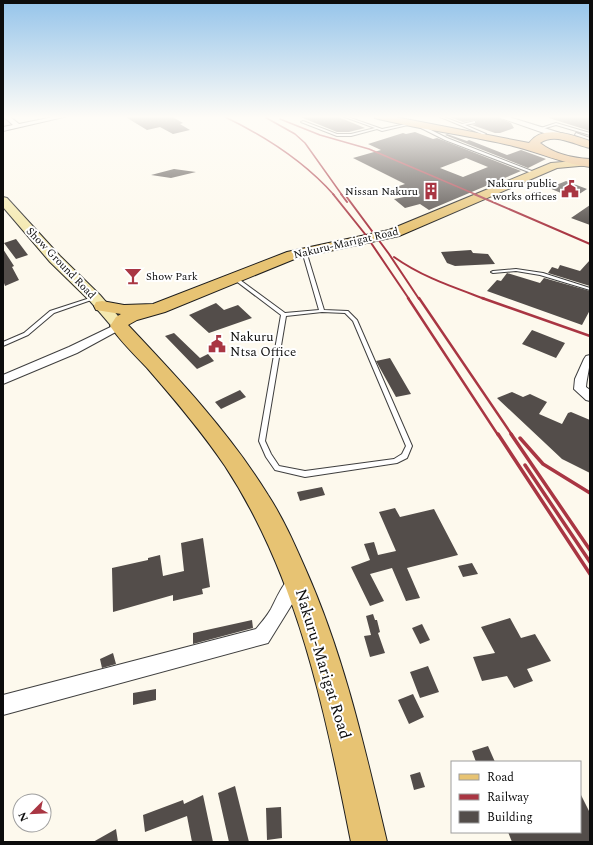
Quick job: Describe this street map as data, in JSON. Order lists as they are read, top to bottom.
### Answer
{
  "streets": {
    "main road": ["Nakuru-Marigat Road", "Show Ground Road"]
  },
  "crossings": [
    ["Nakuru-Marigat Road", "Show Ground Road"]
  ],
  "places": {
    "public building": ["Nakuru public works offices", "Nakuru Ntsa Office"],
    "building": ["Nissan Nakuru"],
    "bar": ["Show Park"]
  },
  "legend": ["Road", "Railway", "Building"],
  "north": "bottom left"
}
